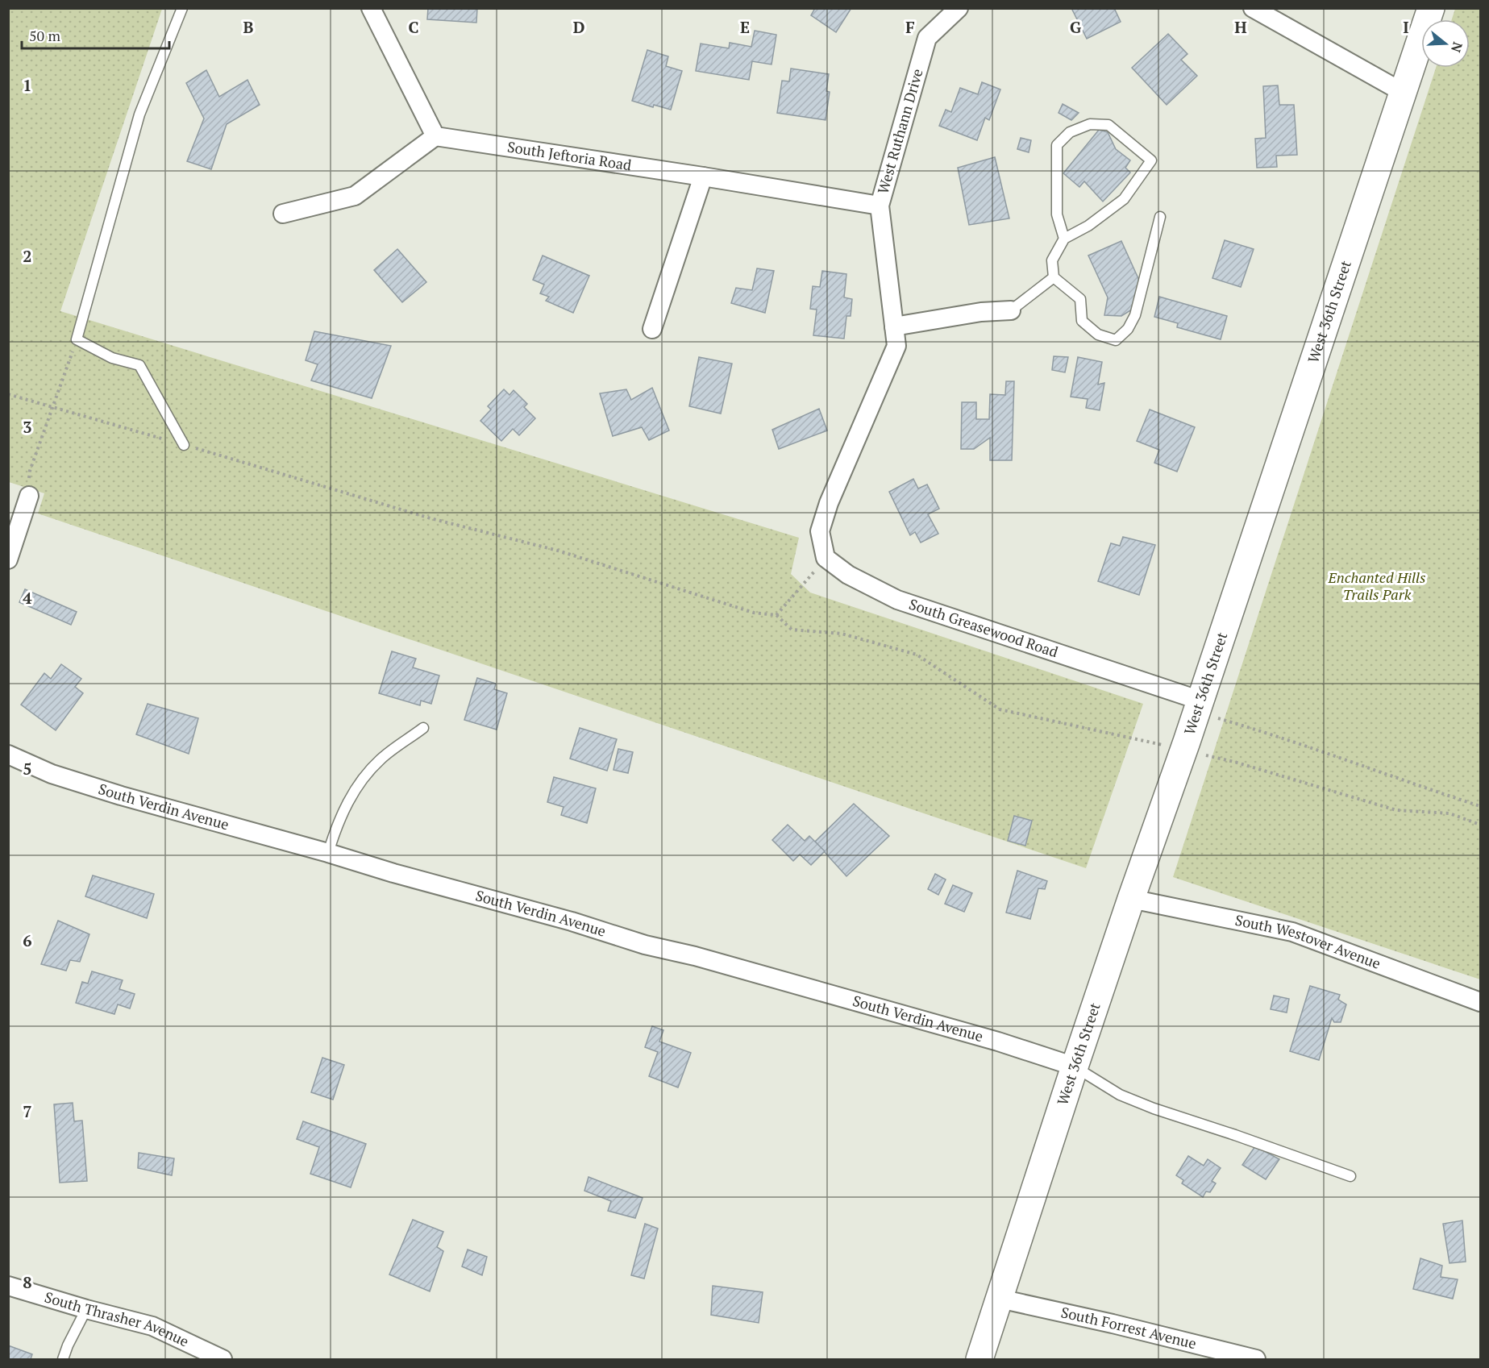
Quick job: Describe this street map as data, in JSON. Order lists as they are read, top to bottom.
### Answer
{
  "streets": {
    "street": [
      "West Ruthann Drive",
      "South Jeftoria Road",
      "West 36th Street",
      "South Greasewood Road",
      "South Verdin Avenue",
      "South Westover Avenue",
      "South Thrasher Avenue",
      "South Forrest Avenue"
    ]
  },
  "crossings": [
    ["West Ruthann Drive", "South Jeftoria Road"],
    ["West Ruthann Drive", "South Greasewood Road"],
    ["West 36th Street", "South Greasewood Road"],
    ["West 36th Street", "South Verdin Avenue"],
    ["West 36th Street", "South Westover Avenue"],
    ["West 36th Street", "South Forrest Avenue"]
  ],
  "parks": ["Enchanted Hills Trails Park"],
  "scale_bar": "50 m",
  "north": "right",
  "grid": {
    "columns": [
      "B",
      "C",
      "D",
      "E",
      "F",
      "G",
      "H",
      "I"
    ],
    "rows": [
      "1",
      "2",
      "3",
      "4",
      "5",
      "6",
      "7",
      "8"
    ]
  }
}
